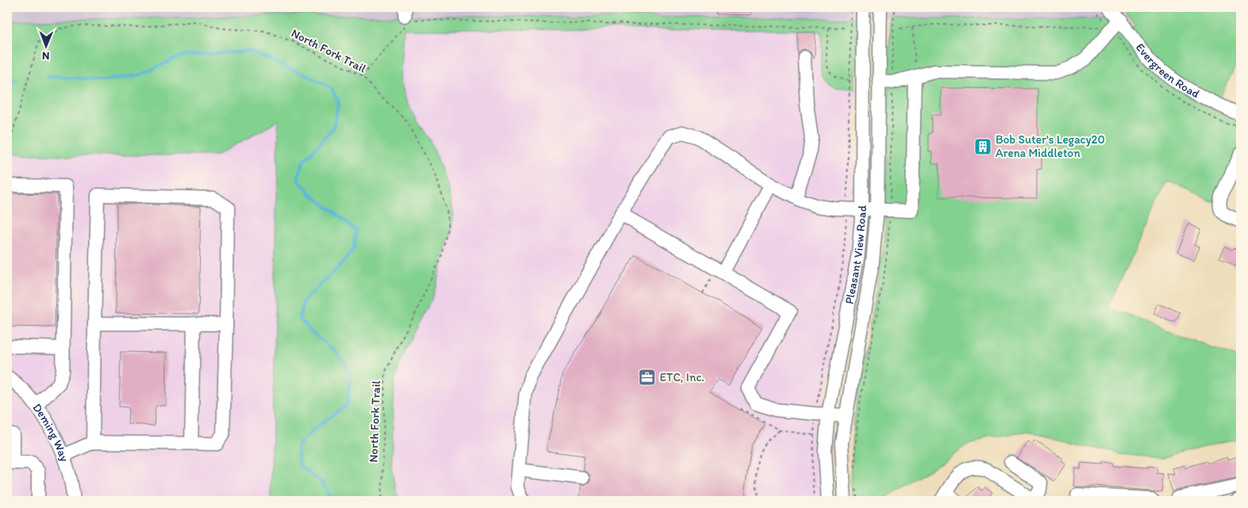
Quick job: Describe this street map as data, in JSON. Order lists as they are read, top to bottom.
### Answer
{
  "streets": {
    "street": ["Evergreen Road", "Pleasant View Road", "Deming Way"],
    "path": ["North Fork Trail"]
  },
  "places": {
    "building": ["Bob Suter's Legacy20 Arena Middleton"],
    "office": ["ETC, Inc."]
  },
  "north": "bottom"
}
